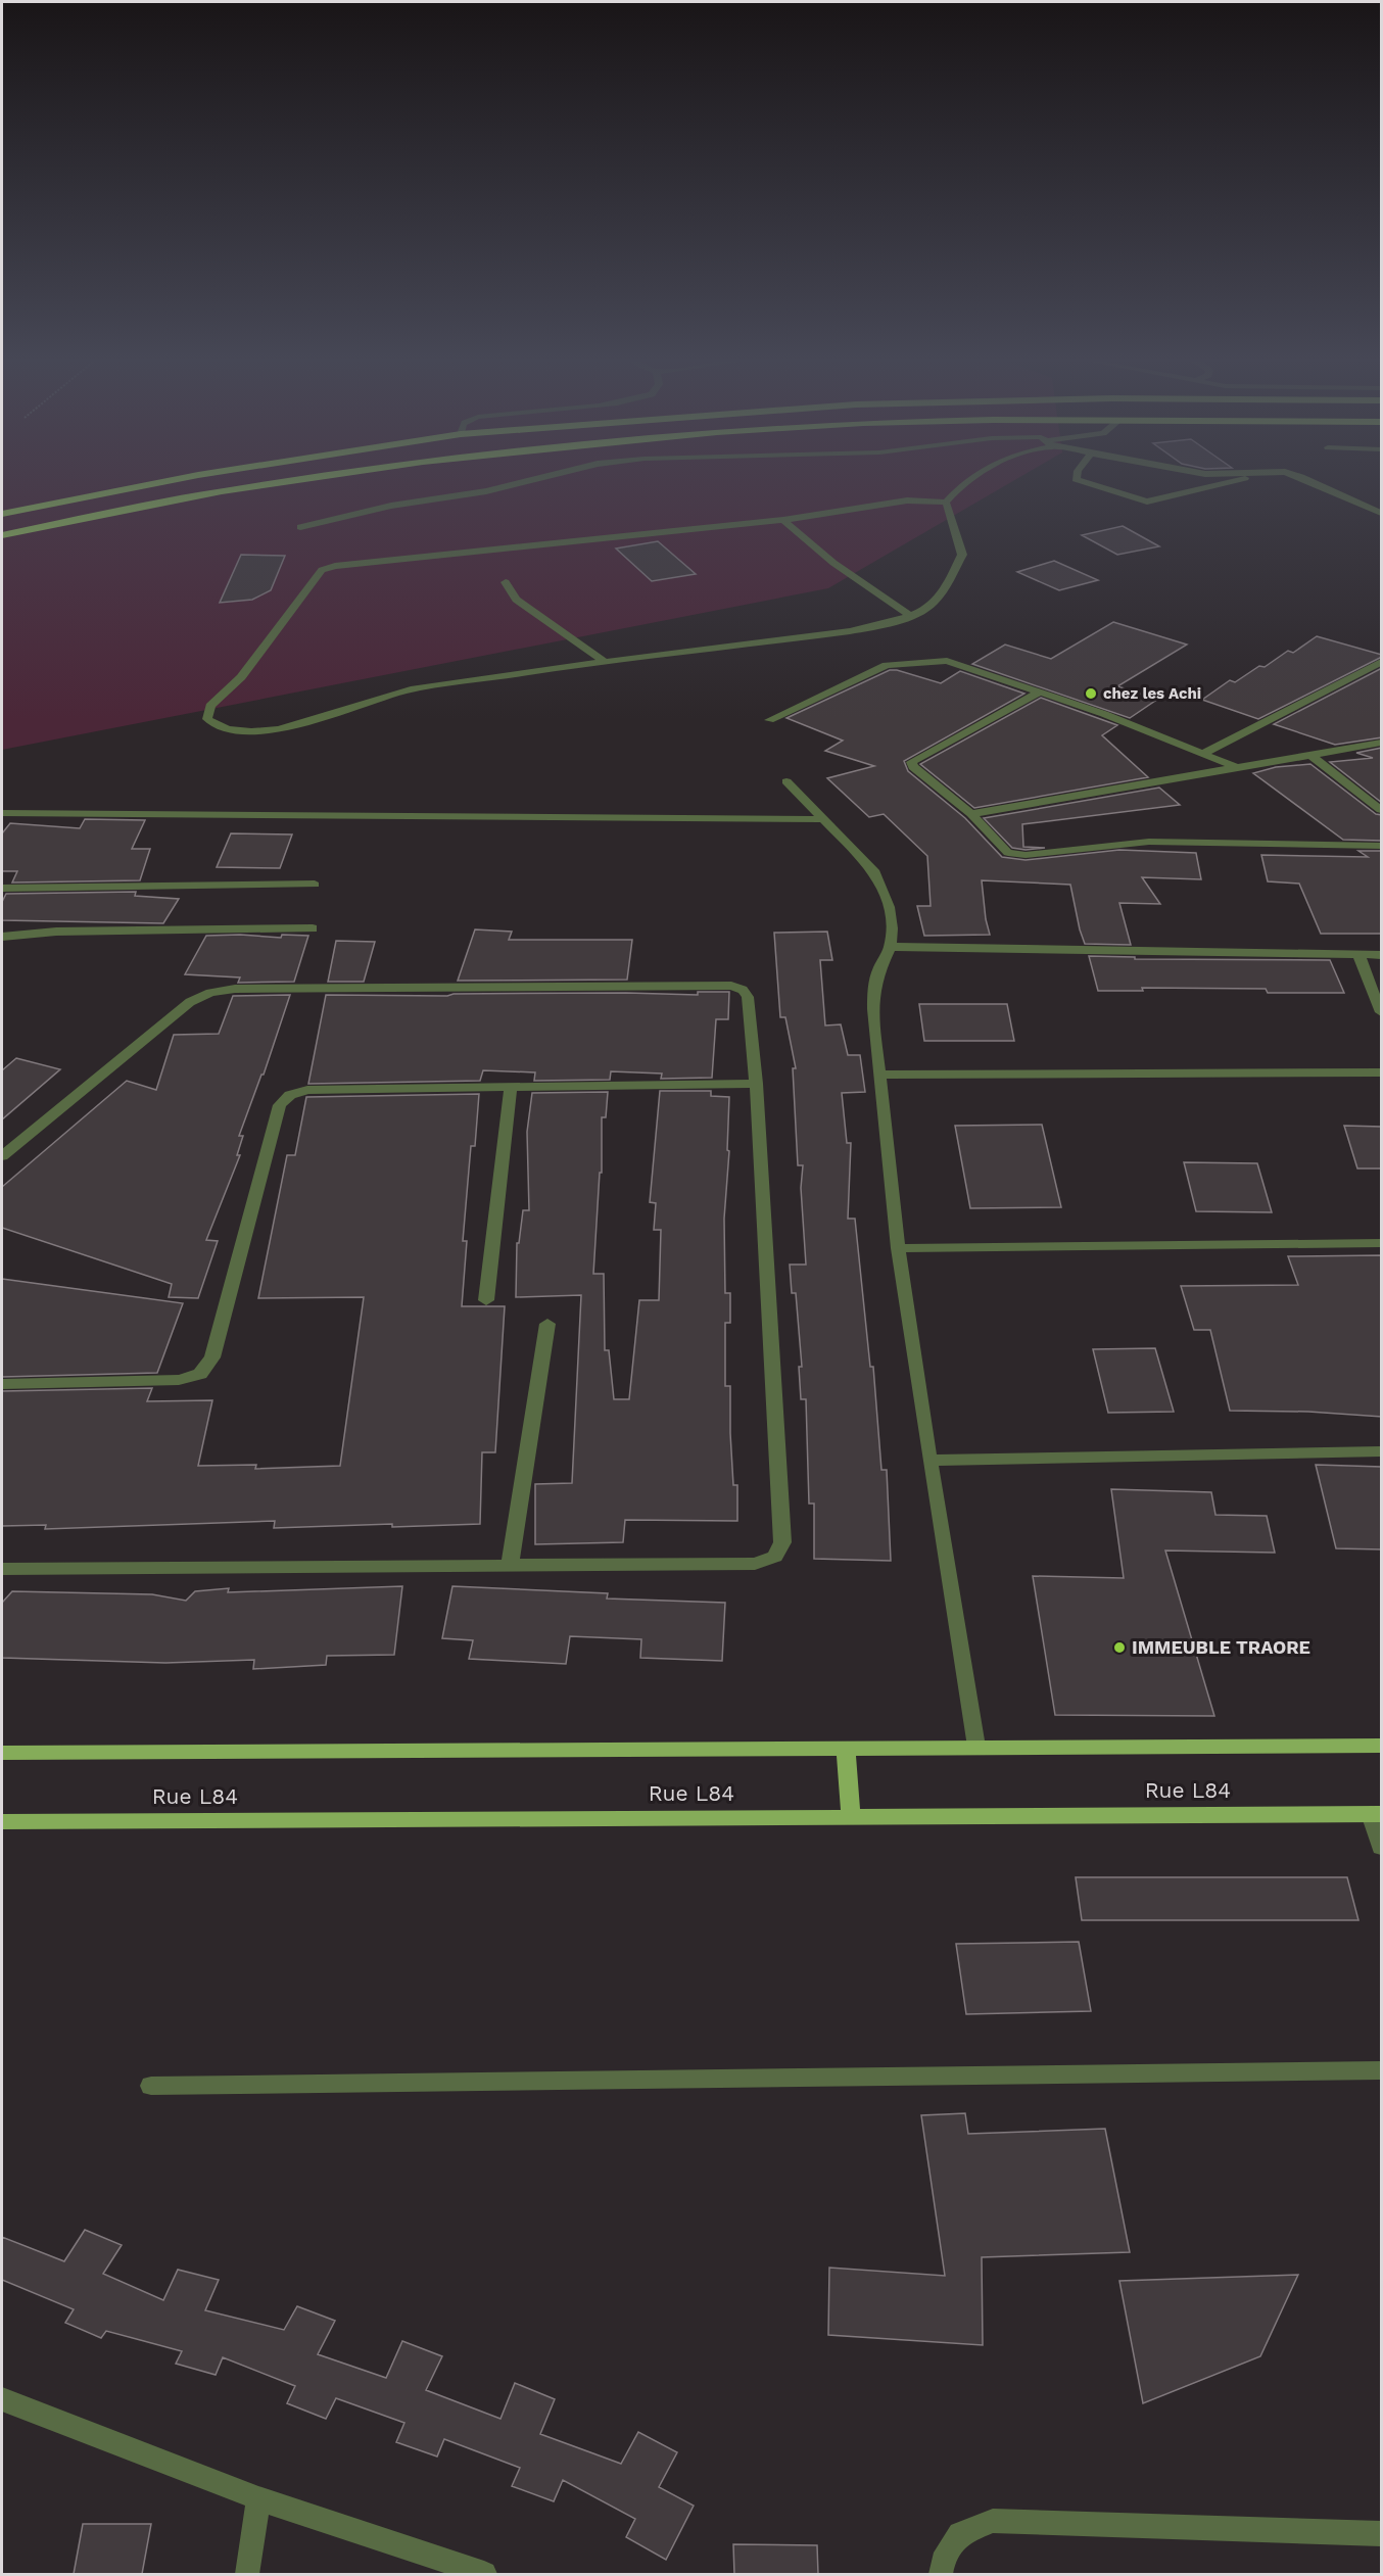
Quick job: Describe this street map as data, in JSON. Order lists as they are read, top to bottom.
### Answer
{
  "streets": {
    "main road": ["Rue L84"]
  },
  "places": ["chez les Achi", "IMMEUBLE TRAORE"]
}
